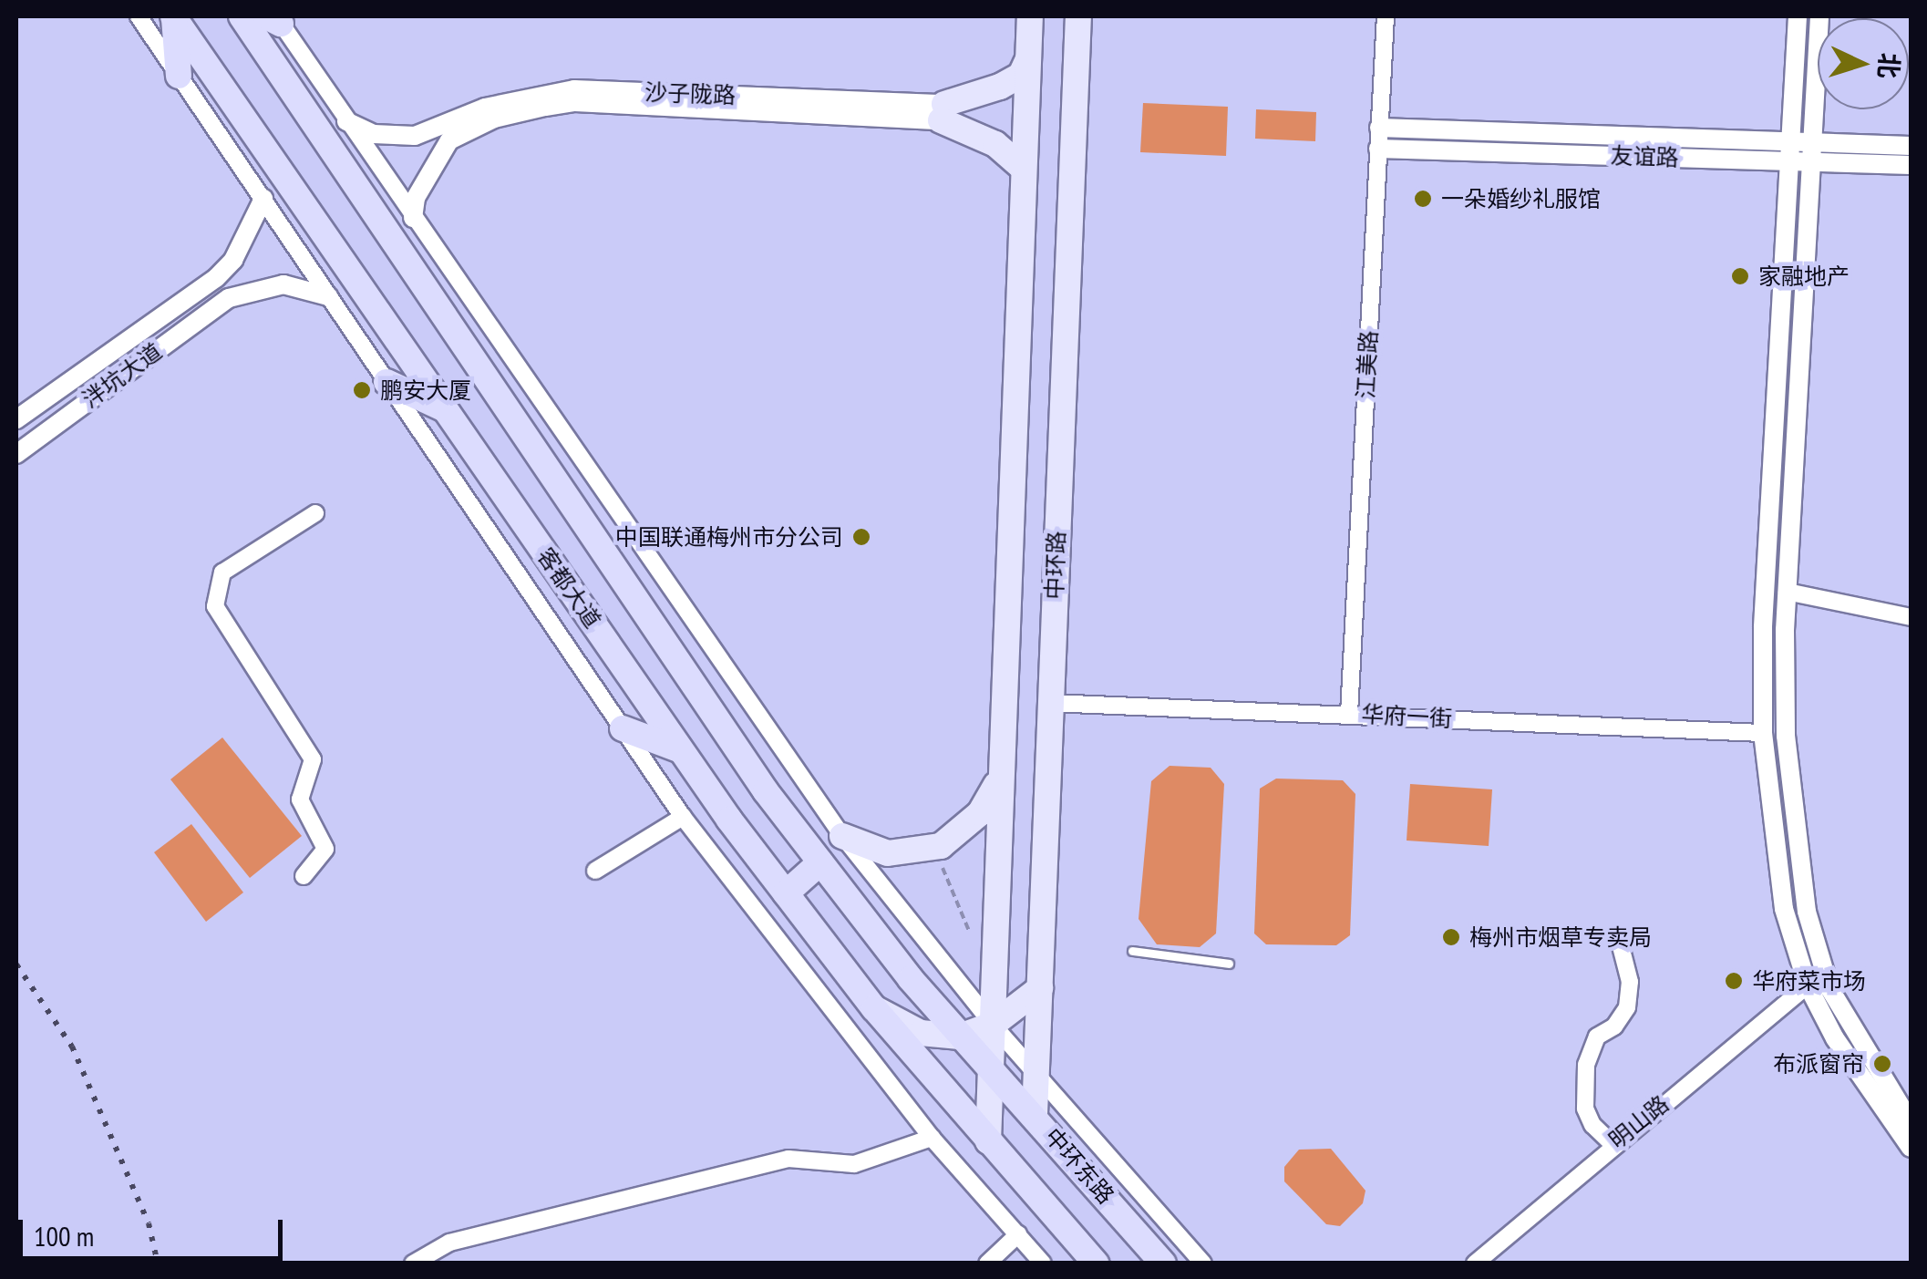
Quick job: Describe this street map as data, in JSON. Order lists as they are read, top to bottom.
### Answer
{
  "streets": {
    "highway": ["客都大道", "中环东路"],
    "main road": ["中环路"],
    "street": [
      "沙子陇路",
      "友谊路",
      "江美路",
      "泮坑大道",
      "华府一街",
      "明山路"
    ]
  },
  "crossings": [
    ["友谊路", "江美路"],
    ["江美路", "华府一街"],
    ["中环路", "华府一街"],
    ["中环路", "中环东路"]
  ],
  "places": [
    "一朵婚纱礼服馆",
    "家融地产",
    "鹏安大厦",
    "中国联通梅州市分公司",
    "梅州市烟草专卖局",
    "华府菜市场",
    "布派窗帘"
  ],
  "scale_bar": "100 m",
  "north": "right"
}
